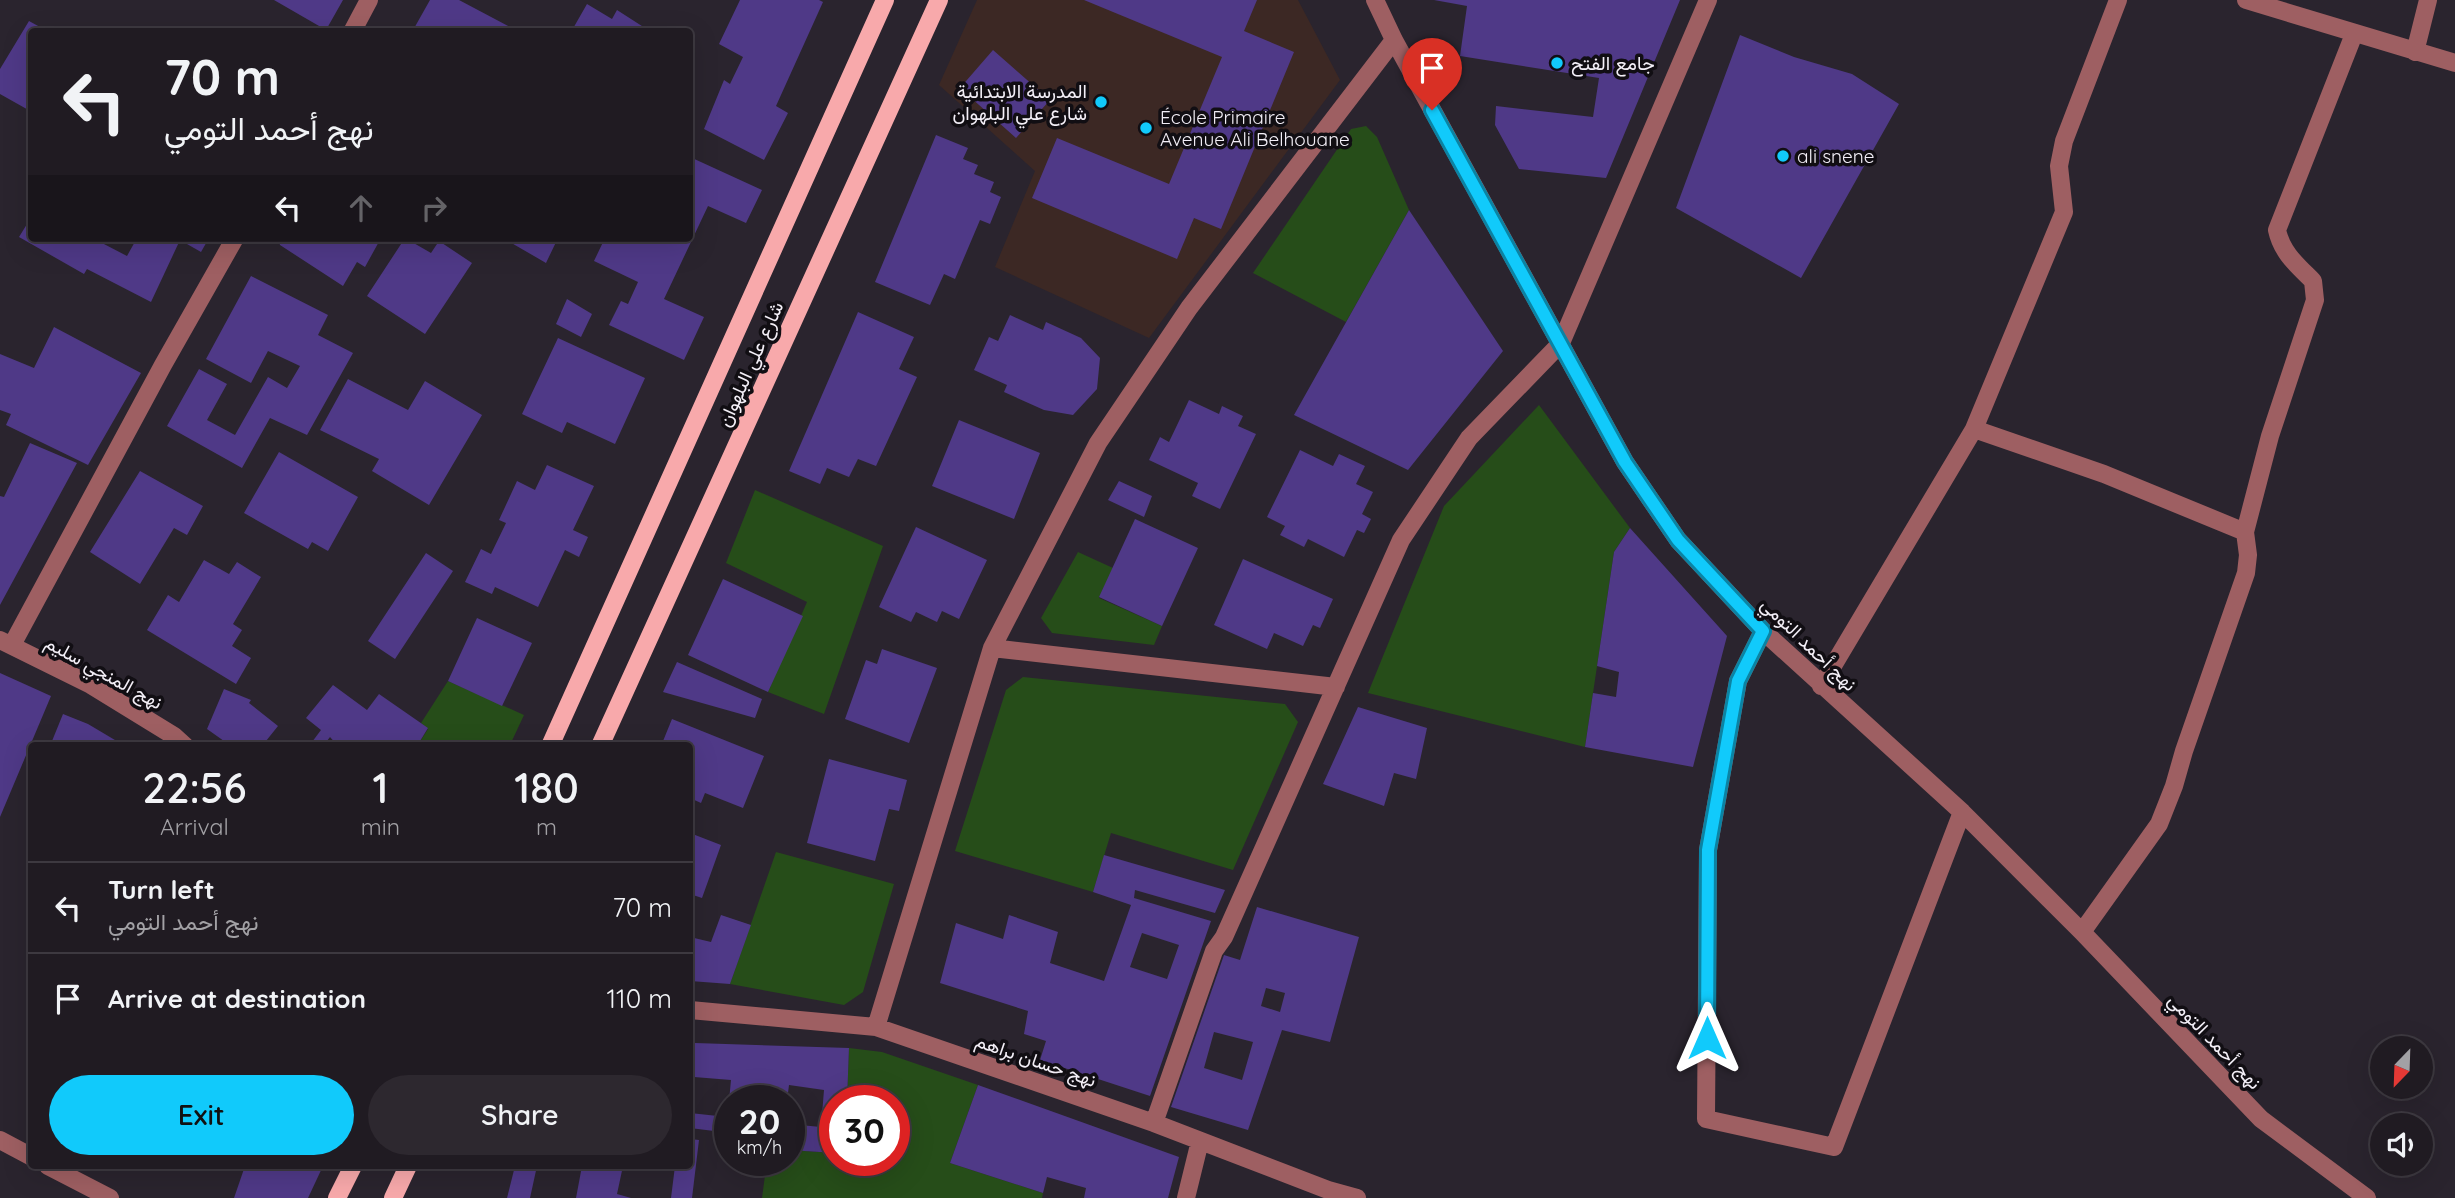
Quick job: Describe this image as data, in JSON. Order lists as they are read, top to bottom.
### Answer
{
  "streets": {
    "main road": ["شارع علي البلهوان"],
    "street": ["نهج أحمد التومي", "نهج المنجي سليم", "نهج حسان براهم"]
  },
  "places": [
    "جامع الفتح",
    "المدرسة الابتدائية شارع علي البلهوان",
    "École Primaire Avenue Ali Belhouane",
    "ali snene"
  ],
  "north": "bottom left",
  "page": {
    "turn": ["70 m", "نهج أحمد التومي"],
    "eta": [
      "22:56",
      "Arrival",
      "1",
      "min",
      "180",
      "m"
    ],
    "list": [
      {
        "name": "Turn left",
        "note": "نهج أحمد التومي",
        "value": "70 m"
      },
      {
        "name": "Arrive at destination",
        "value": "110 m"
      }
    ],
    "buttons": ["Exit", "Share"],
    "speed": "20 km/h",
    "limit": "30"
  }
}
